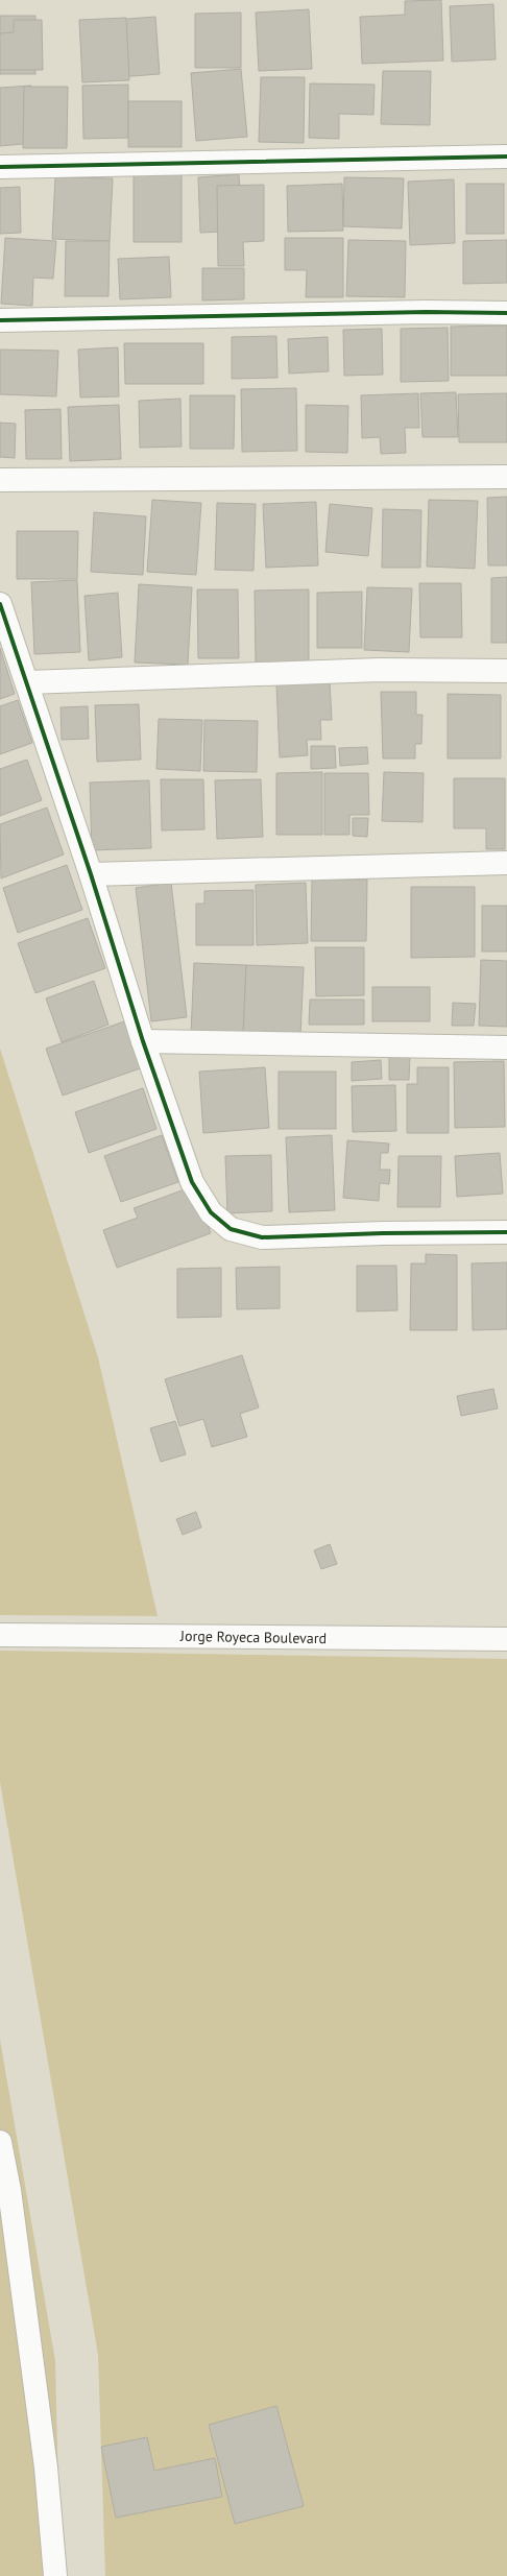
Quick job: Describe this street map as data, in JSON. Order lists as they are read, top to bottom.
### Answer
{
  "streets": {
    "street": ["Jorge Royeca Boulevard"]
  }
}
